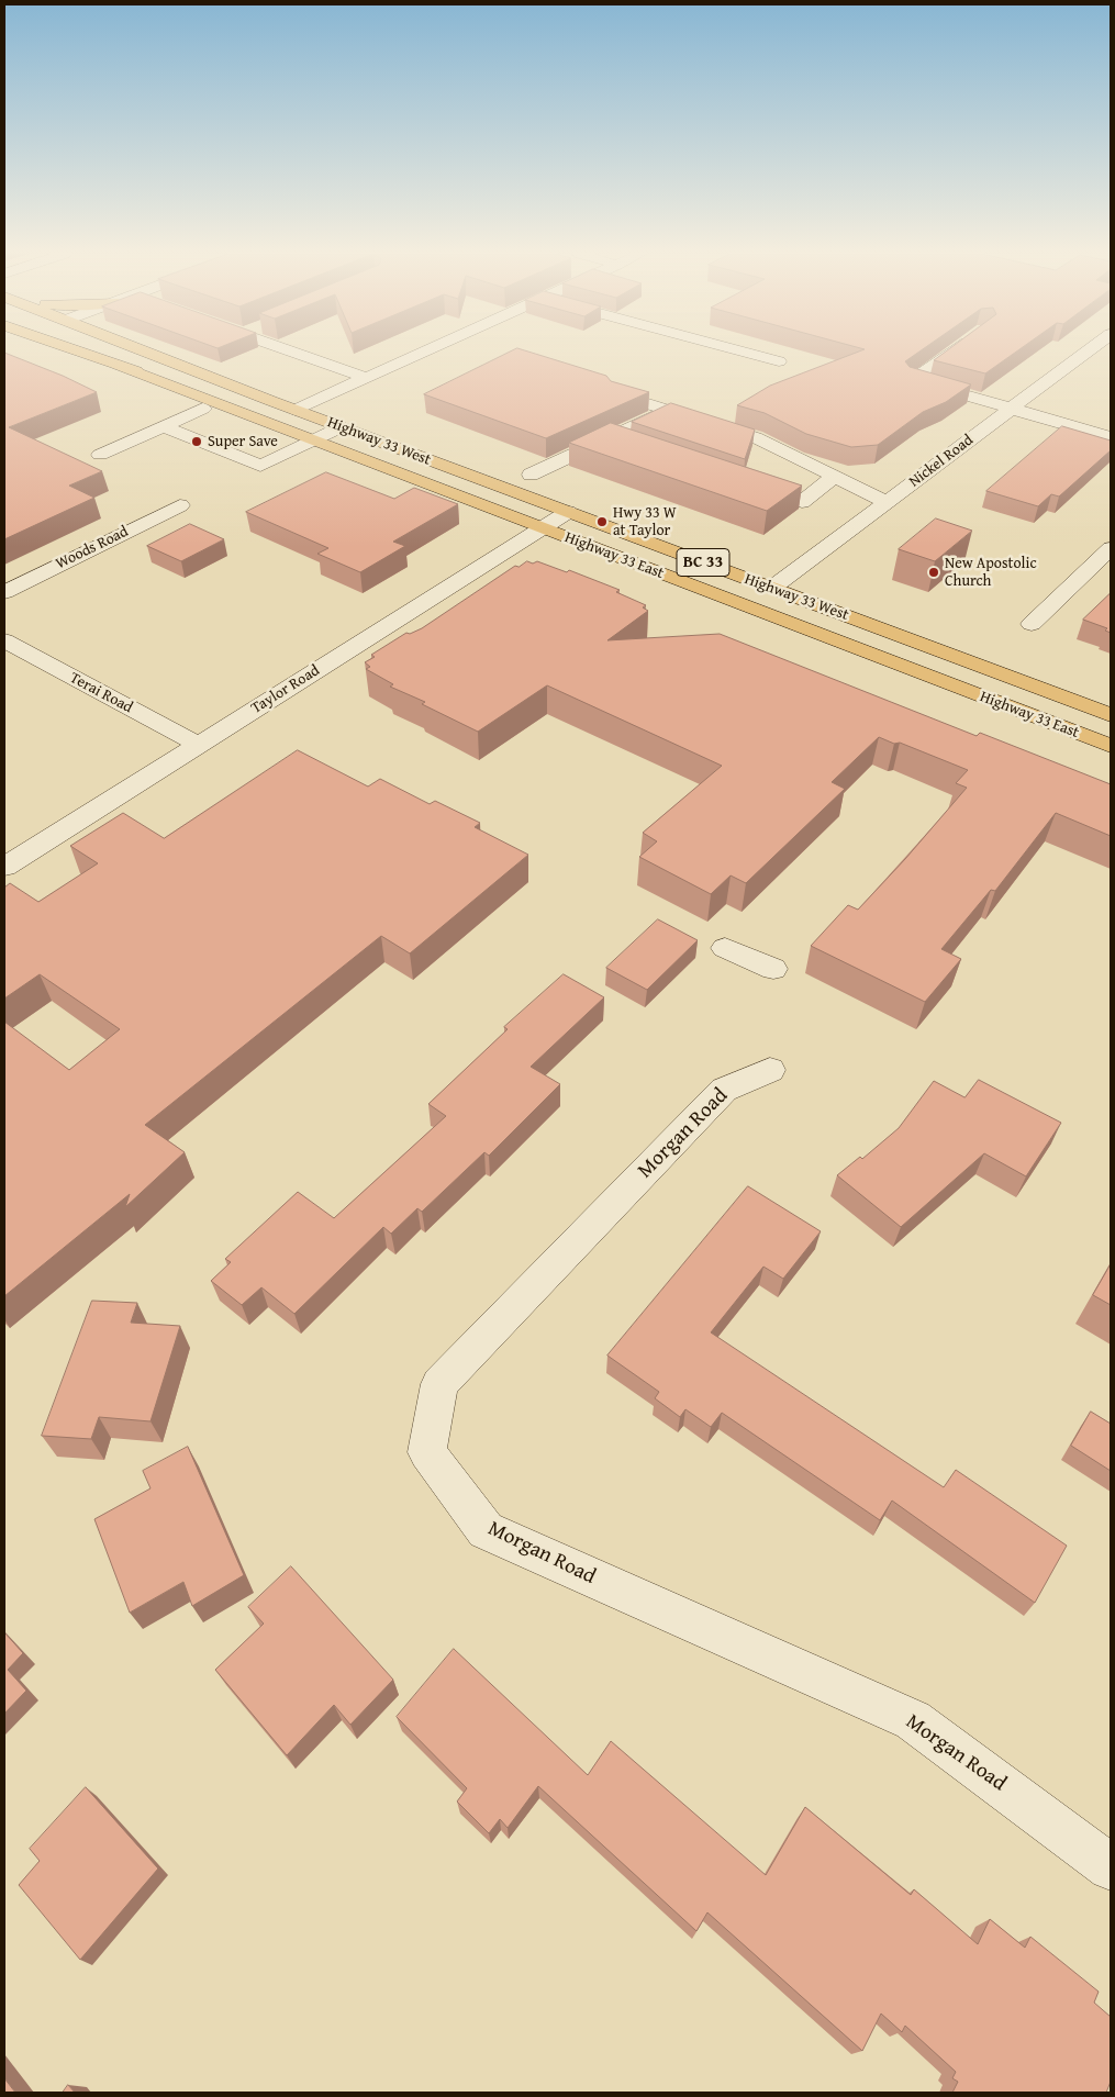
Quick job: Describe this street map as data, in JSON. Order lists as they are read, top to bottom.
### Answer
{
  "streets": {
    "main road": ["Highway 33 West", "Highway 33 East", "BC 33"],
    "street": [
      "Nickel Road",
      "Woods Road",
      "Taylor Road",
      "Terai Road",
      "Morgan Road"
    ]
  },
  "crossings": [
    ["Highway 33 West", "Nickel Road"],
    ["Highway 33 West", "Highway 33 East"],
    ["Highway 33 West", "Taylor Road"],
    ["Highway 33 East", "Taylor Road"],
    ["Taylor Road", "Terai Road"]
  ],
  "places": ["Super Save", "Hwy 33 W at Taylor", "New Apostolic Church"]
}
